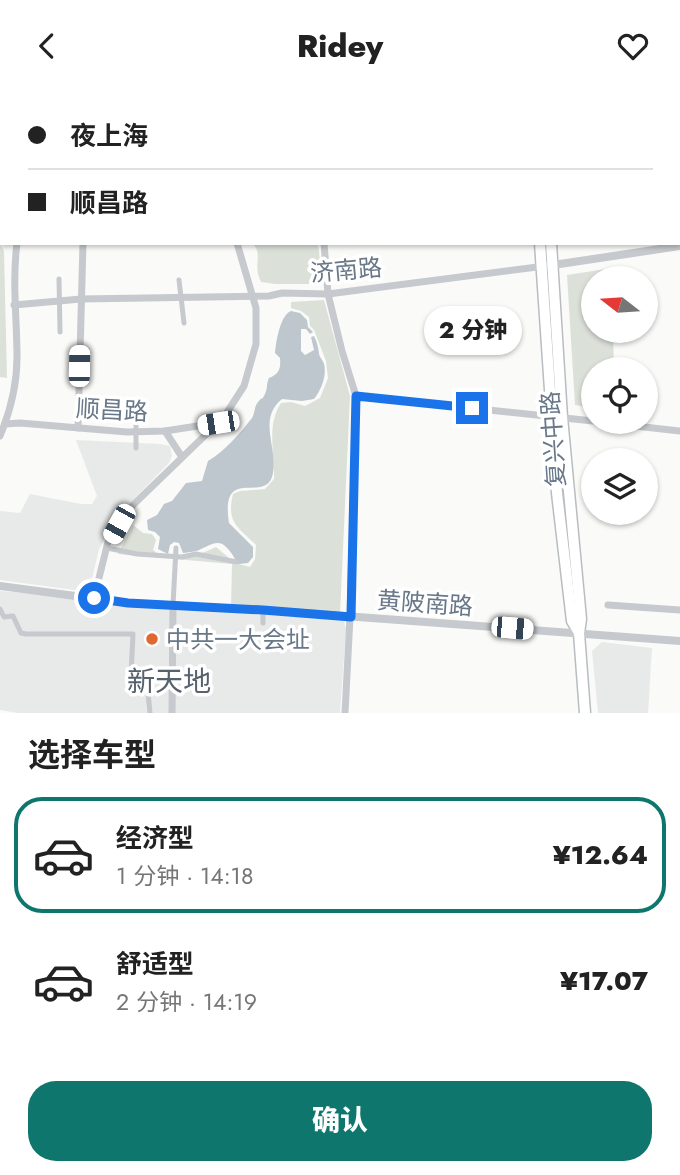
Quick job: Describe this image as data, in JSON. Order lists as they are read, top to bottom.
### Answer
{
  "streets": {
    "main road": ["复兴中路"],
    "street": ["济南路", "顺昌路", "黄陂南路"]
  },
  "crossings": [
    ["济南路", "复兴中路"],
    ["复兴中路", "黄陂南路"]
  ],
  "districts": ["新天地"],
  "places": ["中共一大会址"],
  "north": "left",
  "page": {
    "header": "Ridey",
    "banner": ["夜上海", "顺昌路"],
    "bubble": "2 分钟",
    "heading": "选择车型",
    "list": [
      {
        "name": "经济型",
        "note": "1 分钟 · 14:18",
        "value": "¥12.64"
      },
      {
        "name": "舒适型",
        "note": "2 分钟 · 14:19",
        "value": "¥17.07"
      }
    ],
    "buttons": "确认"
  }
}
